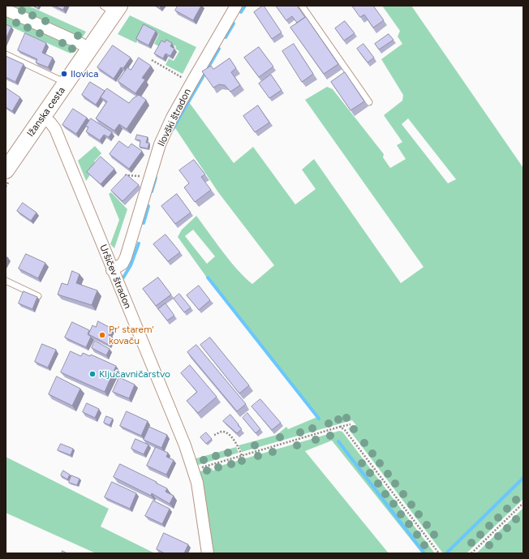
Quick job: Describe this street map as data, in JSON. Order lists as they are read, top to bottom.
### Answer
{
  "streets": {
    "main road": ["Ižanska cesta"],
    "street": ["Ilovški štradon", "Uršičev štradon"]
  },
  "crossings": [
    ["Ižanska cesta", "Uršičev štradon"],
    ["Ilovški štradon", "Uršičev štradon"]
  ],
  "places": ["Ilovica", "Pr' starem' kovaču", "Ključavničarstvo"]
}
